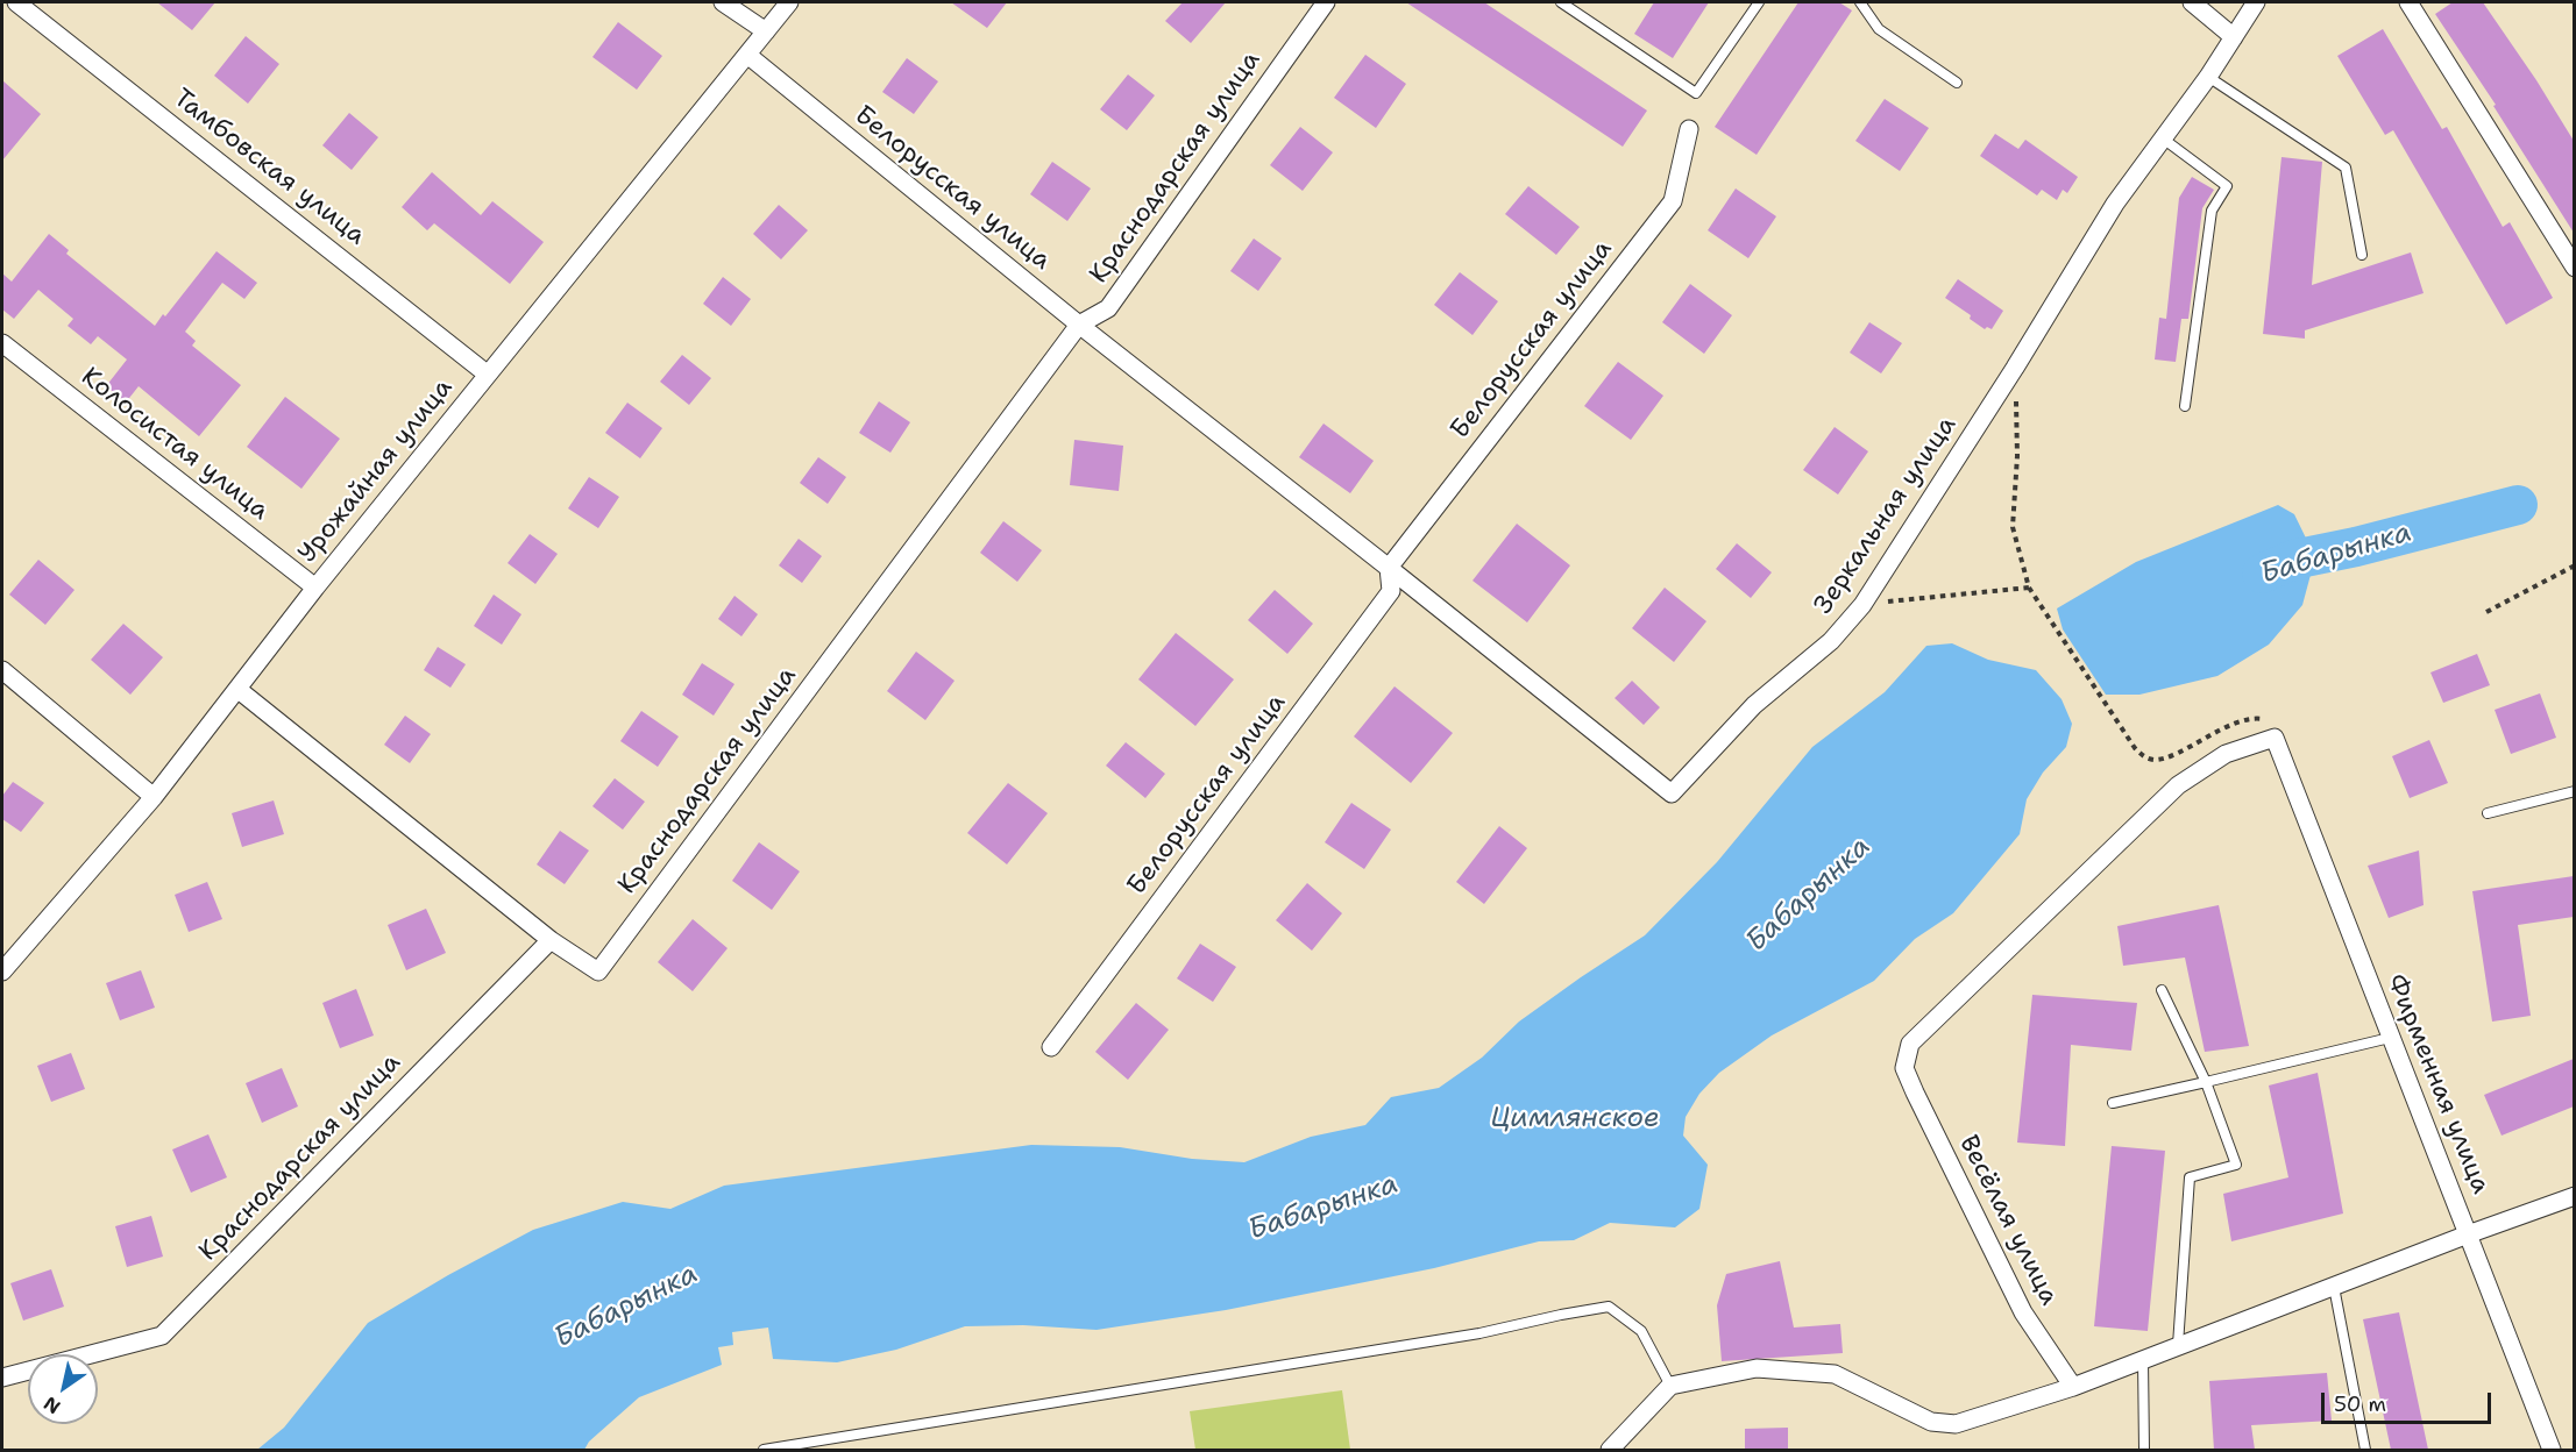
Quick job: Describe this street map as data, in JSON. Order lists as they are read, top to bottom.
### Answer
{
  "streets": {
    "street": [
      "Тамбовская улица",
      "Краснодарская улица",
      "Белорусская улица",
      "Колосистая улица",
      "Урожайная улица",
      "Зеркальная улица",
      "Фирменная улица",
      "Весёлая улица"
    ]
  },
  "crossings": [
    ["Тамбовская улица", "Урожайная улица"],
    ["Краснодарская улица", "Белорусская улица"],
    ["Белорусская улица", "Урожайная улица"],
    ["Белорусская улица", "Зеркальная улица"],
    ["Колосистая улица", "Урожайная улица"],
    ["Фирменная улица", "Весёлая улица"]
  ],
  "water": ["Бабарынка", "Цимлянское"],
  "scale_bar": "50 m",
  "north": "bottom left"
}
